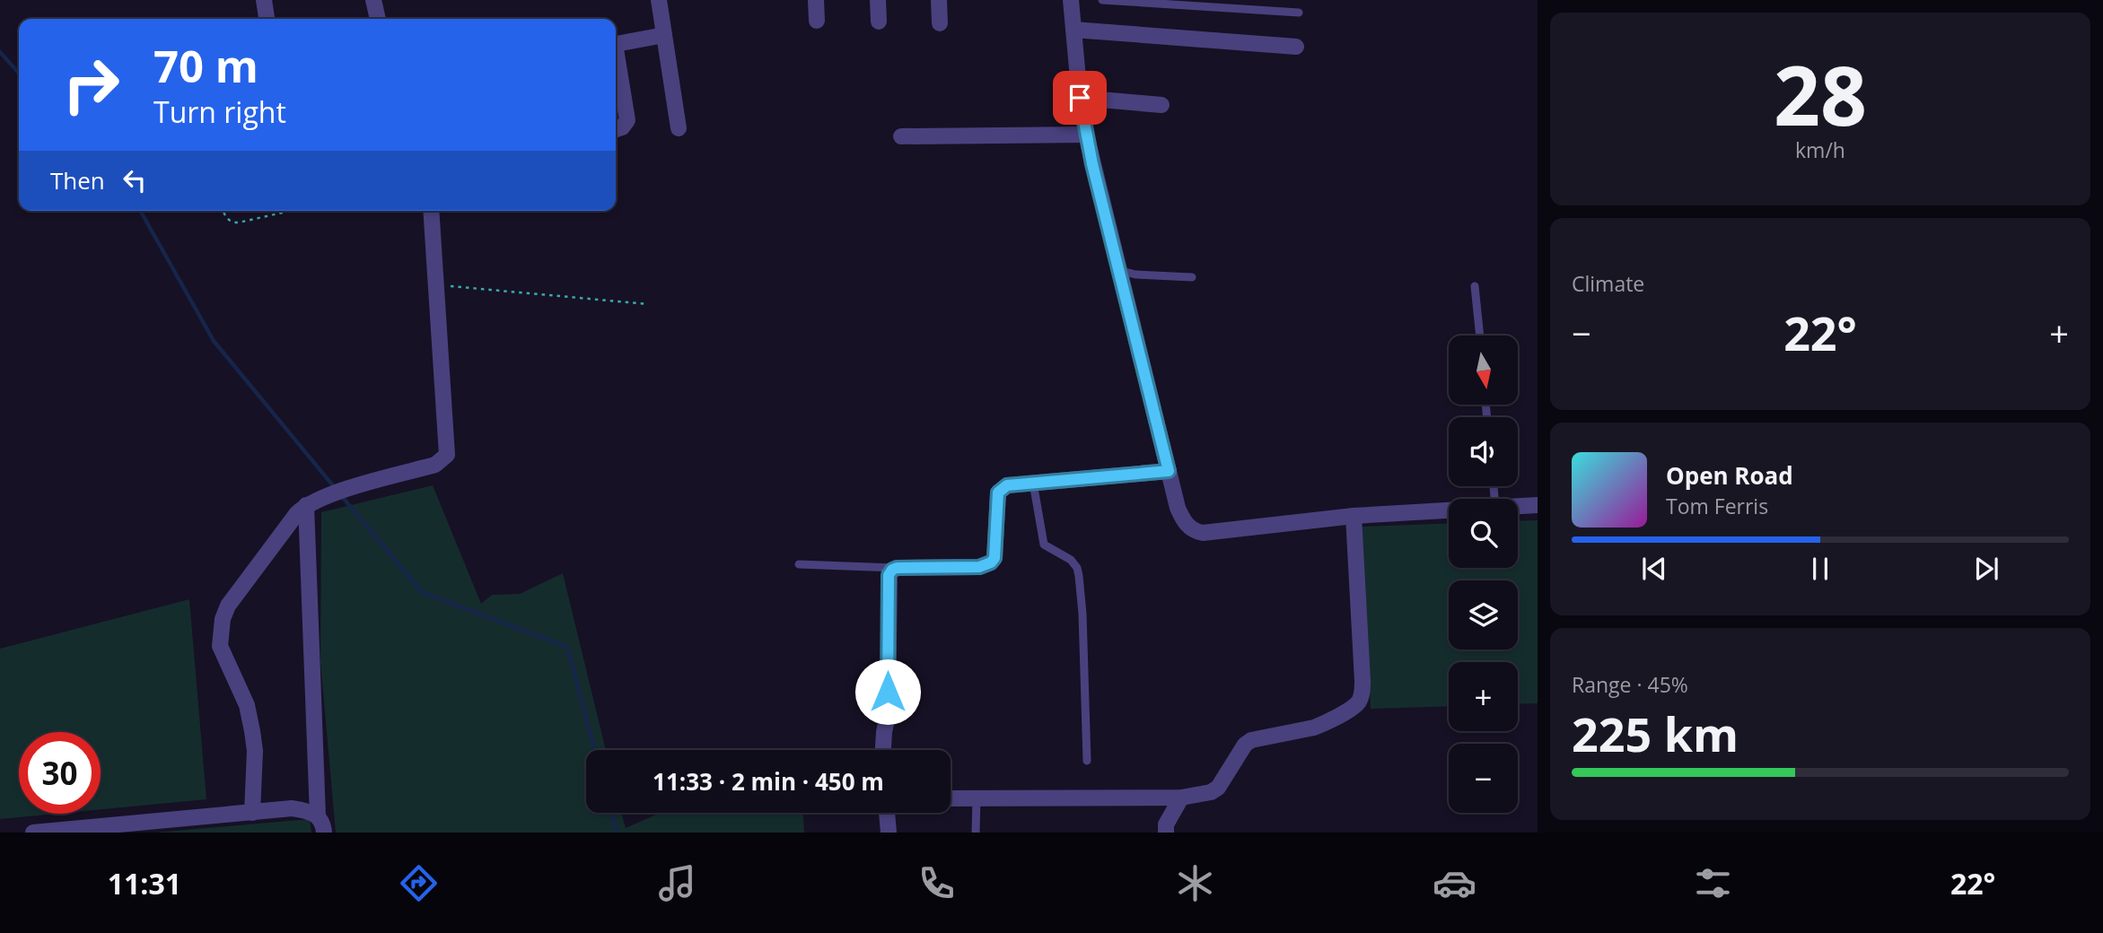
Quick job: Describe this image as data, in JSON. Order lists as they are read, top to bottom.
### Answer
{
  "north": "bottom",
  "page": {
    "tile": [
      ["28", "km/h"],
      "Climate",
      ["Range · 45%", "225 km"]
    ],
    "turn": ["70 m", "Turn right"],
    "then": "Then",
    "heat": ["−", "22°", "+"],
    "map_buttons": ["+", "−"],
    "song": ["Open Road", "Tom Ferris"],
    "limit": "30",
    "trip": "11:33 · 2 min · 450 m",
    "tabs": ["11:31", "22°"]
  }
}
